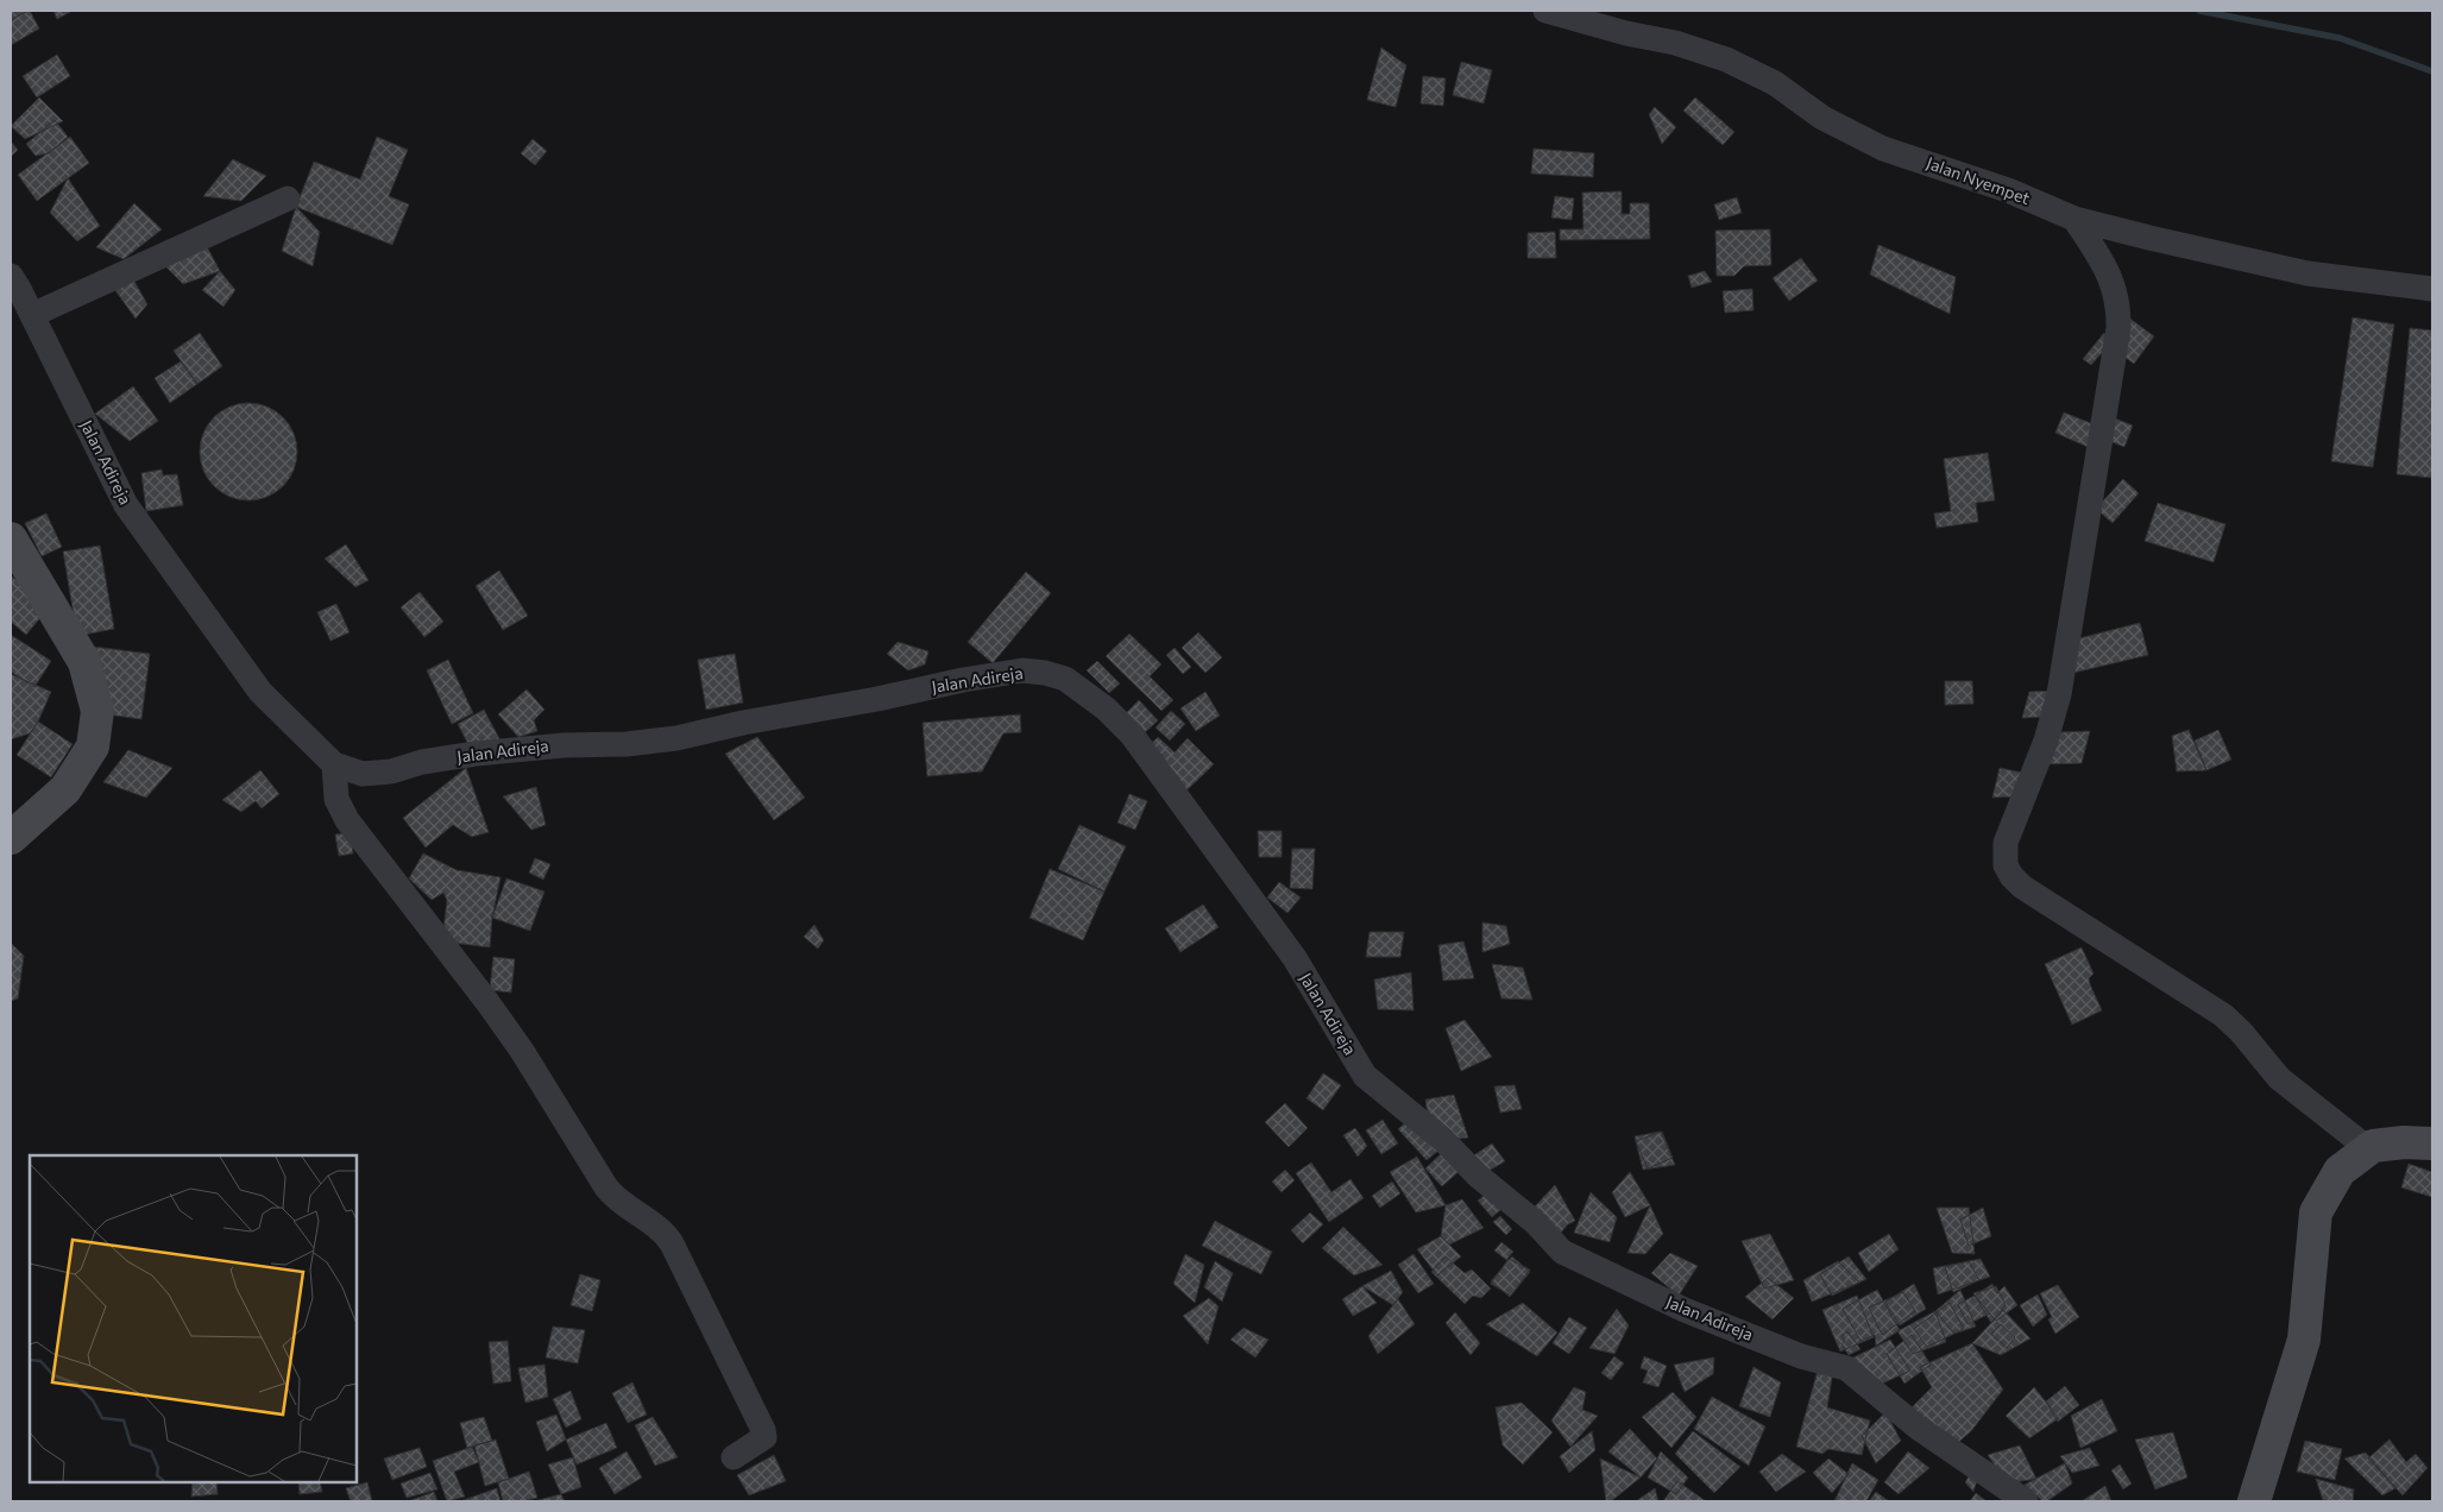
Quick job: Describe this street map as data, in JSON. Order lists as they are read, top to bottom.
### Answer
{
  "streets": {
    "street": ["Jalan Nyempet", "Jalan Adireja"]
  }
}
